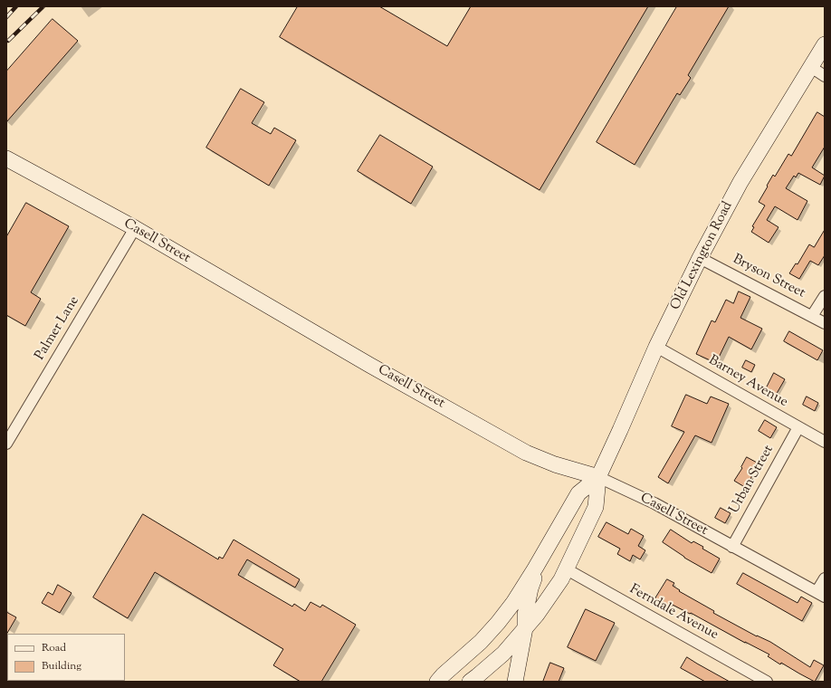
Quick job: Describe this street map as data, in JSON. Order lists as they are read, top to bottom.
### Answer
{
  "streets": {
    "main road": ["Casell Street", "Old Lexington Road"],
    "street": [
      "Bryson Street",
      "Palmer Lane",
      "Barney Avenue",
      "Urban Street",
      "Ferndale Avenue"
    ]
  },
  "crossings": [
    ["Casell Street", "Old Lexington Road"],
    ["Casell Street", "Palmer Lane"],
    ["Casell Street", "Urban Street"],
    ["Old Lexington Road", "Bryson Street"],
    ["Old Lexington Road", "Barney Avenue"],
    ["Old Lexington Road", "Ferndale Avenue"],
    ["Barney Avenue", "Urban Street"]
  ],
  "legend": ["Road", "Building"]
}
